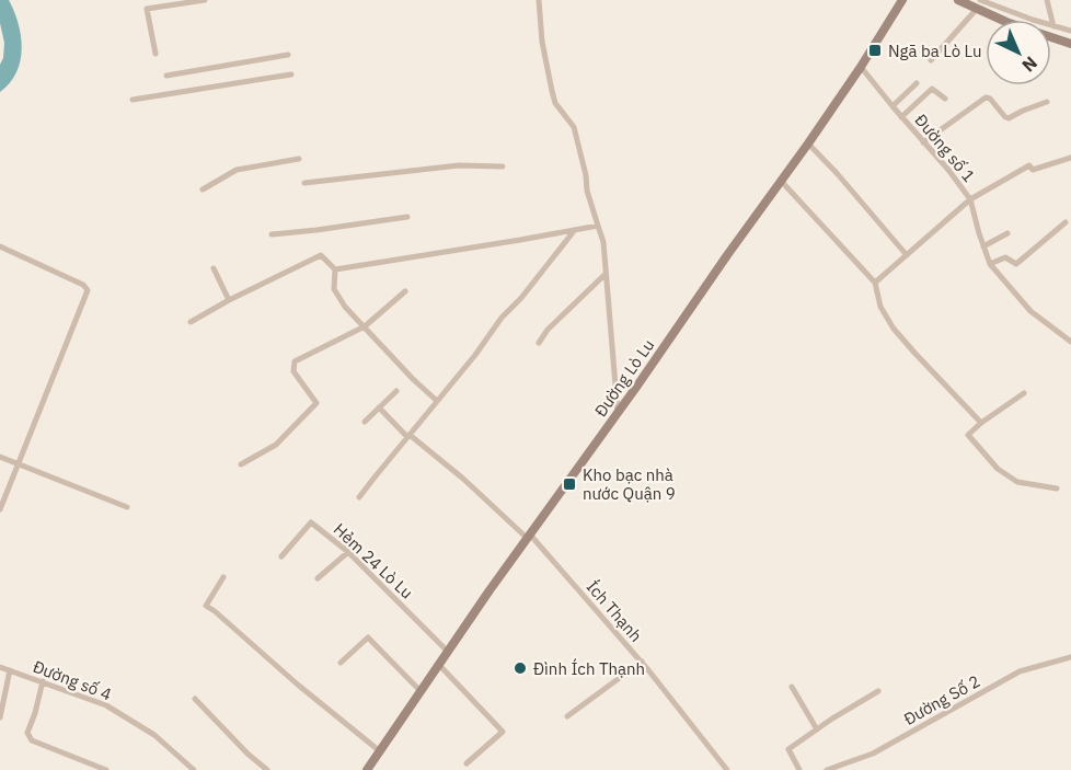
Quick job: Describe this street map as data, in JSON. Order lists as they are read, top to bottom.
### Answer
{
  "streets": {
    "street": [
      "Đường số 1",
      "Đường Lò Lu",
      "Hẻm 24 Lò Lu",
      "Ích Thạnh",
      "Đường số 4",
      "Đường Số 2"
    ]
  },
  "crossings": [
    ["Đường số 1", "Đường Lò Lu"],
    ["Đường Lò Lu", "Hẻm 24 Lò Lu"],
    ["Đường Lò Lu", "Ích Thạnh"]
  ],
  "places": {
    "transit": ["Ngã ba Lò Lu", "Kho bạc nhà nước Quận 9"],
    "other": ["Đình Ích Thạnh"]
  },
  "north": "bottom right"
}
